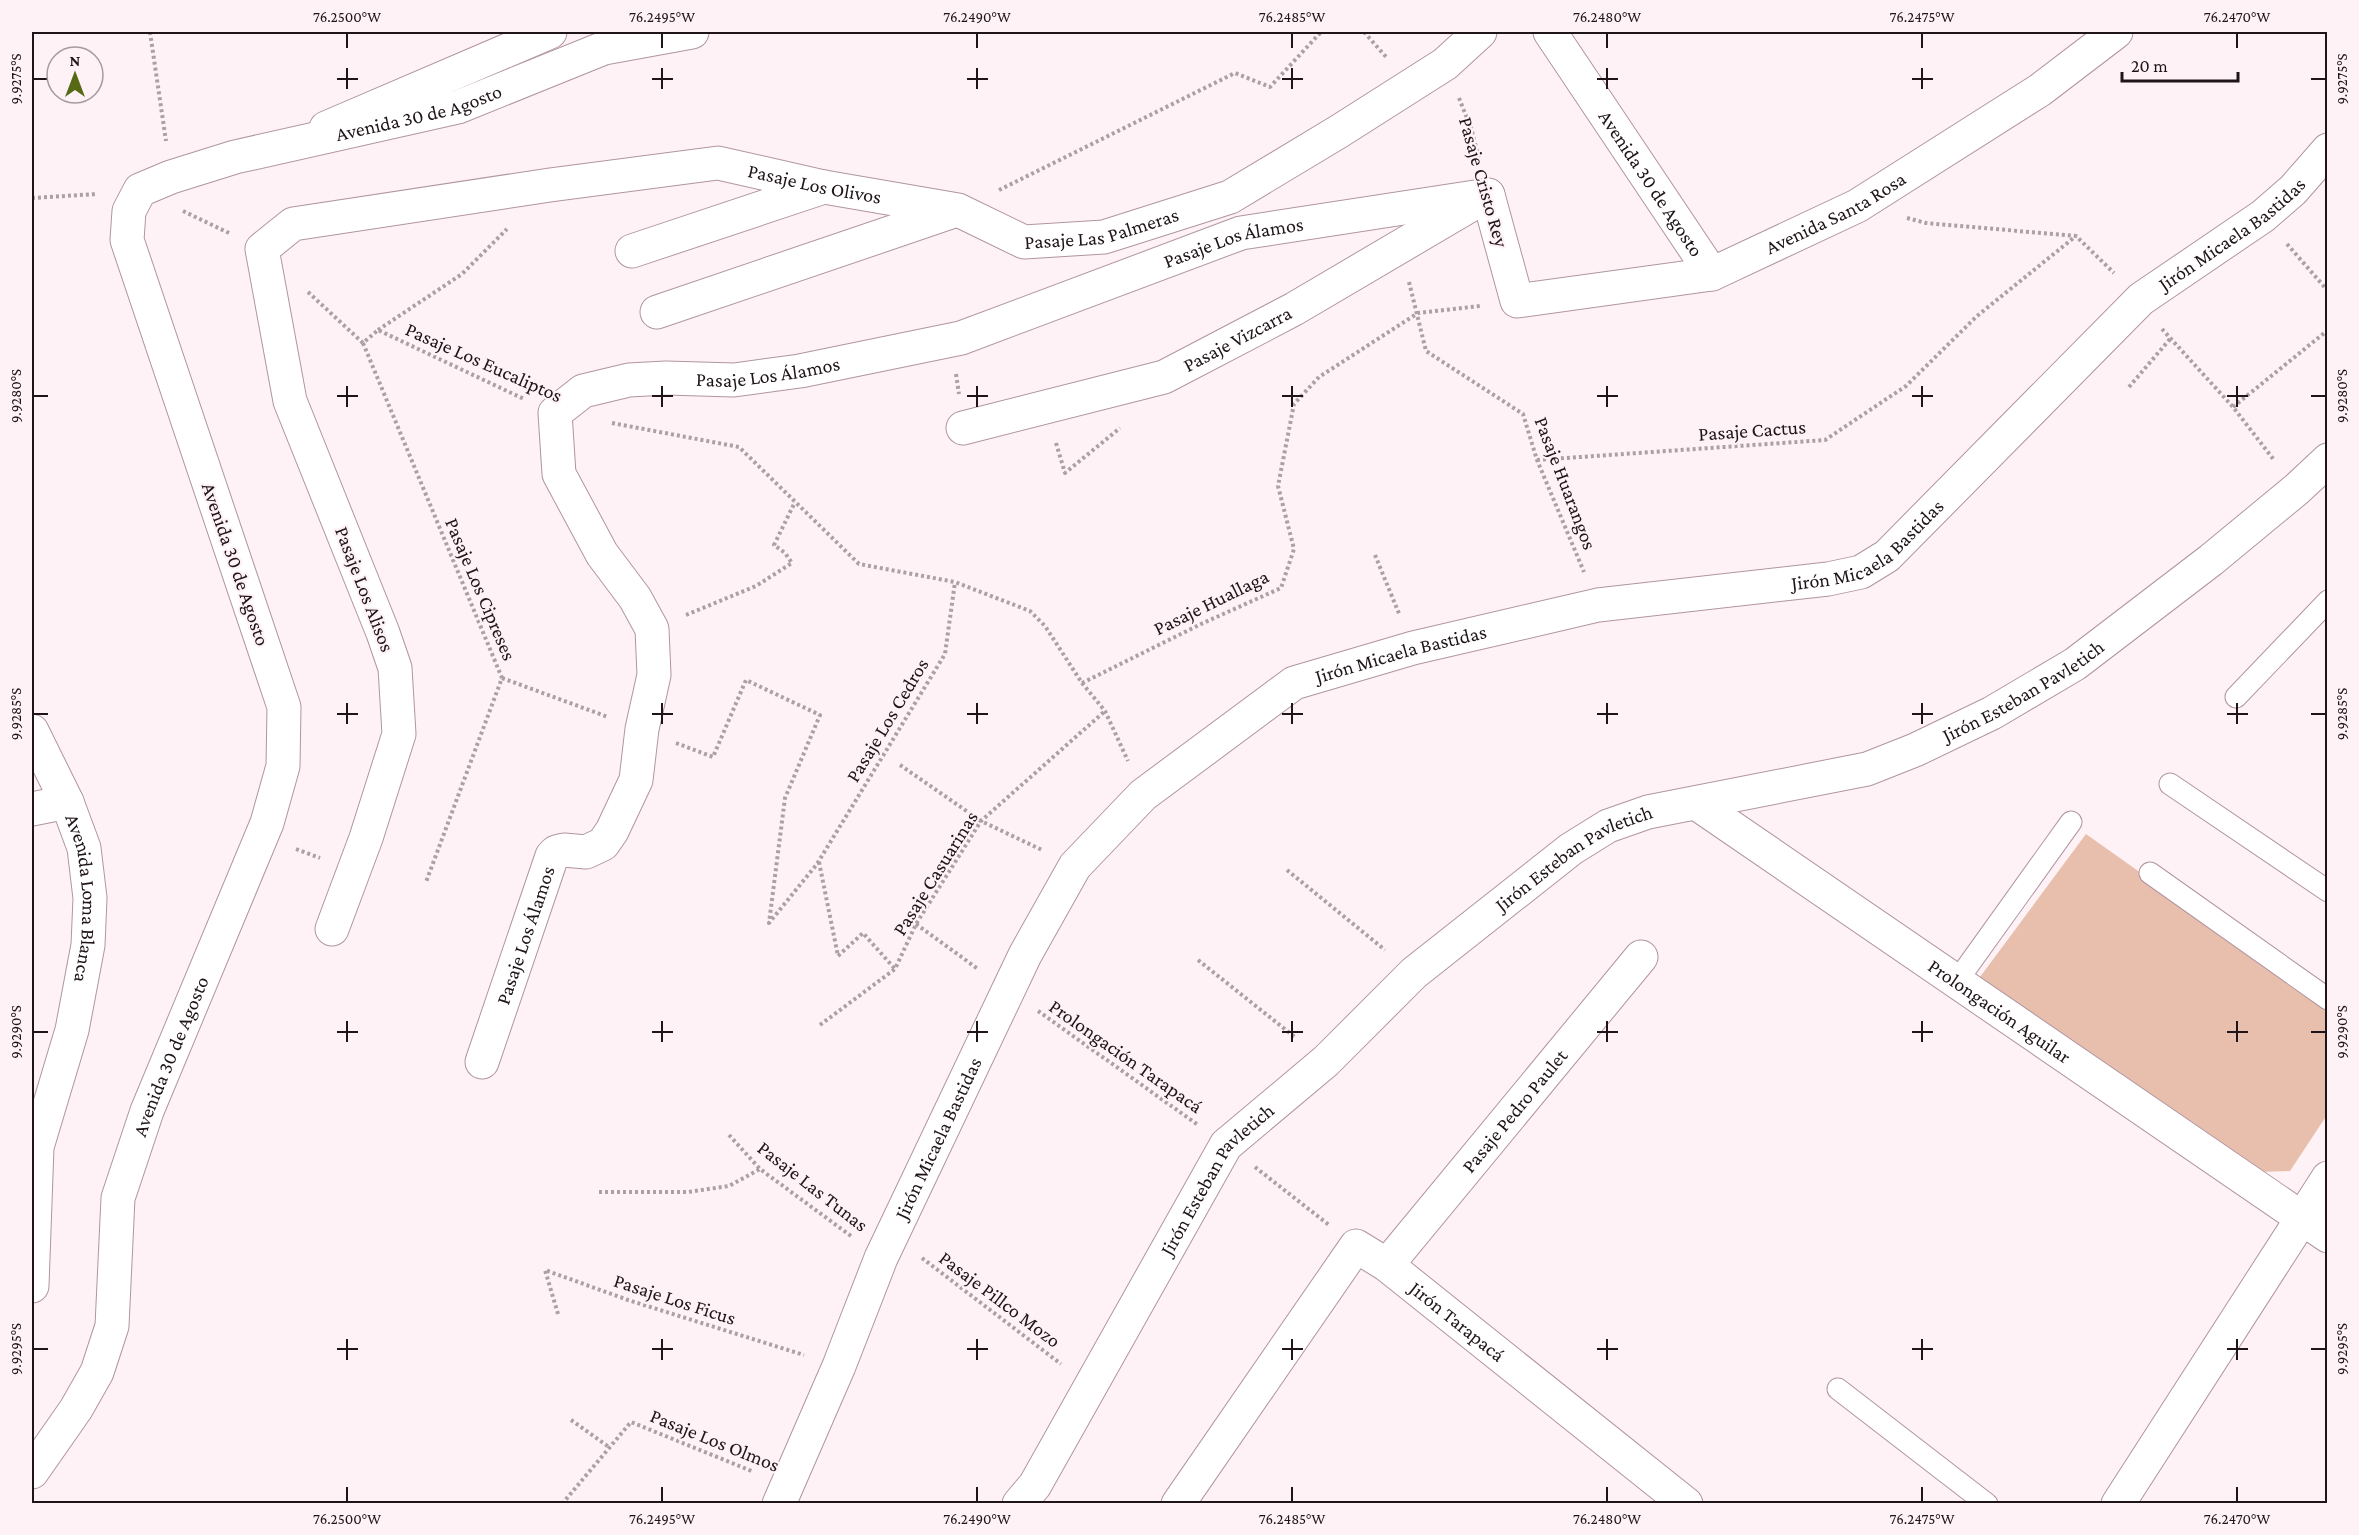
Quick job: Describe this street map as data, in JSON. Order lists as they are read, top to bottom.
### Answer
{
  "streets": {
    "street": [
      "Avenida 30 de Agosto",
      "Pasaje Cristo Rey",
      "Pasaje Los Olivos",
      "Avenida Santa Rosa",
      "Pasaje Las Palmeras",
      "Jirón Micaela Bastidas",
      "Pasaje Los Álamos",
      "Pasaje Vizcarra",
      "Pasaje Los Alisos",
      "Jirón Esteban Pavletich",
      "Avenida Loma Blanca",
      "Prolongación Aguilar",
      "Pasaje Pedro Paulet",
      "Jirón Tarapacá"
    ],
    "path": [
      "Pasaje Los Eucaliptos",
      "Pasaje Cactus",
      "Pasaje Huarangos",
      "Pasaje Los Cipreses",
      "Pasaje Huallaga",
      "Pasaje Los Cedros",
      "Pasaje Casuarinas",
      "Prolongación Tarapacá",
      "Pasaje Las Tunas",
      "Pasaje Los Ficus",
      "Pasaje Pillco Mozo",
      "Pasaje Los Olmos"
    ]
  },
  "crossings": [
    ["Avenida 30 de Agosto", "Avenida Santa Rosa"],
    ["Pasaje Cristo Rey", "Avenida Santa Rosa"],
    ["Pasaje Cristo Rey", "Pasaje Las Palmeras"],
    ["Pasaje Cristo Rey", "Pasaje Los Álamos"],
    ["Pasaje Cristo Rey", "Pasaje Vizcarra"],
    ["Pasaje Cristo Rey", "Pasaje Huallaga"],
    ["Pasaje Los Olivos", "Pasaje Las Palmeras"],
    ["Pasaje Los Olivos", "Pasaje Los Alisos"],
    ["Avenida Santa Rosa", "Pasaje Huallaga"],
    ["Jirón Micaela Bastidas", "Pasaje Los Eucaliptos"],
    ["Jirón Micaela Bastidas", "Pasaje Huarangos"],
    ["Jirón Micaela Bastidas", "Prolongación Tarapacá"],
    ["Jirón Micaela Bastidas", "Pasaje Las Tunas"],
    ["Jirón Micaela Bastidas", "Pasaje Los Ficus"],
    ["Jirón Micaela Bastidas", "Pasaje Pillco Mozo"],
    ["Jirón Micaela Bastidas", "Pasaje Los Olmos"],
    ["Pasaje Los Álamos", "Pasaje Vizcarra"],
    ["Pasaje Los Álamos", "Pasaje Los Eucaliptos"],
    ["Pasaje Los Álamos", "Pasaje Los Cedros"],
    ["Pasaje Los Eucaliptos", "Pasaje Los Cipreses"],
    ["Pasaje Los Eucaliptos", "Pasaje Huallaga"],
    ["Pasaje Los Eucaliptos", "Pasaje Los Cedros"],
    ["Pasaje Los Eucaliptos", "Pasaje Casuarinas"],
    ["Pasaje Cactus", "Pasaje Huarangos"],
    ["Pasaje Huarangos", "Pasaje Huallaga"],
    ["Jirón Esteban Pavletich", "Prolongación Aguilar"],
    ["Jirón Esteban Pavletich", "Prolongación Tarapacá"],
    ["Jirón Esteban Pavletich", "Pasaje Pillco Mozo"],
    ["Pasaje Casuarinas", "Prolongación Tarapacá"],
    ["Pasaje Pedro Paulet", "Jirón Tarapacá"],
    ["Pasaje Las Tunas", "Pasaje Pillco Mozo"]
  ],
  "scale_bar": "20 m",
  "north": "top",
  "coordinates": [
    "76.2500°W",
    "76.2495°W",
    "76.2490°W",
    "76.2485°W",
    "76.2480°W",
    "76.2475°W",
    "76.2470°W",
    "9.9275°S",
    "9.9280°S",
    "9.9285°S",
    "9.9290°S",
    "9.9295°S"
  ]
}
